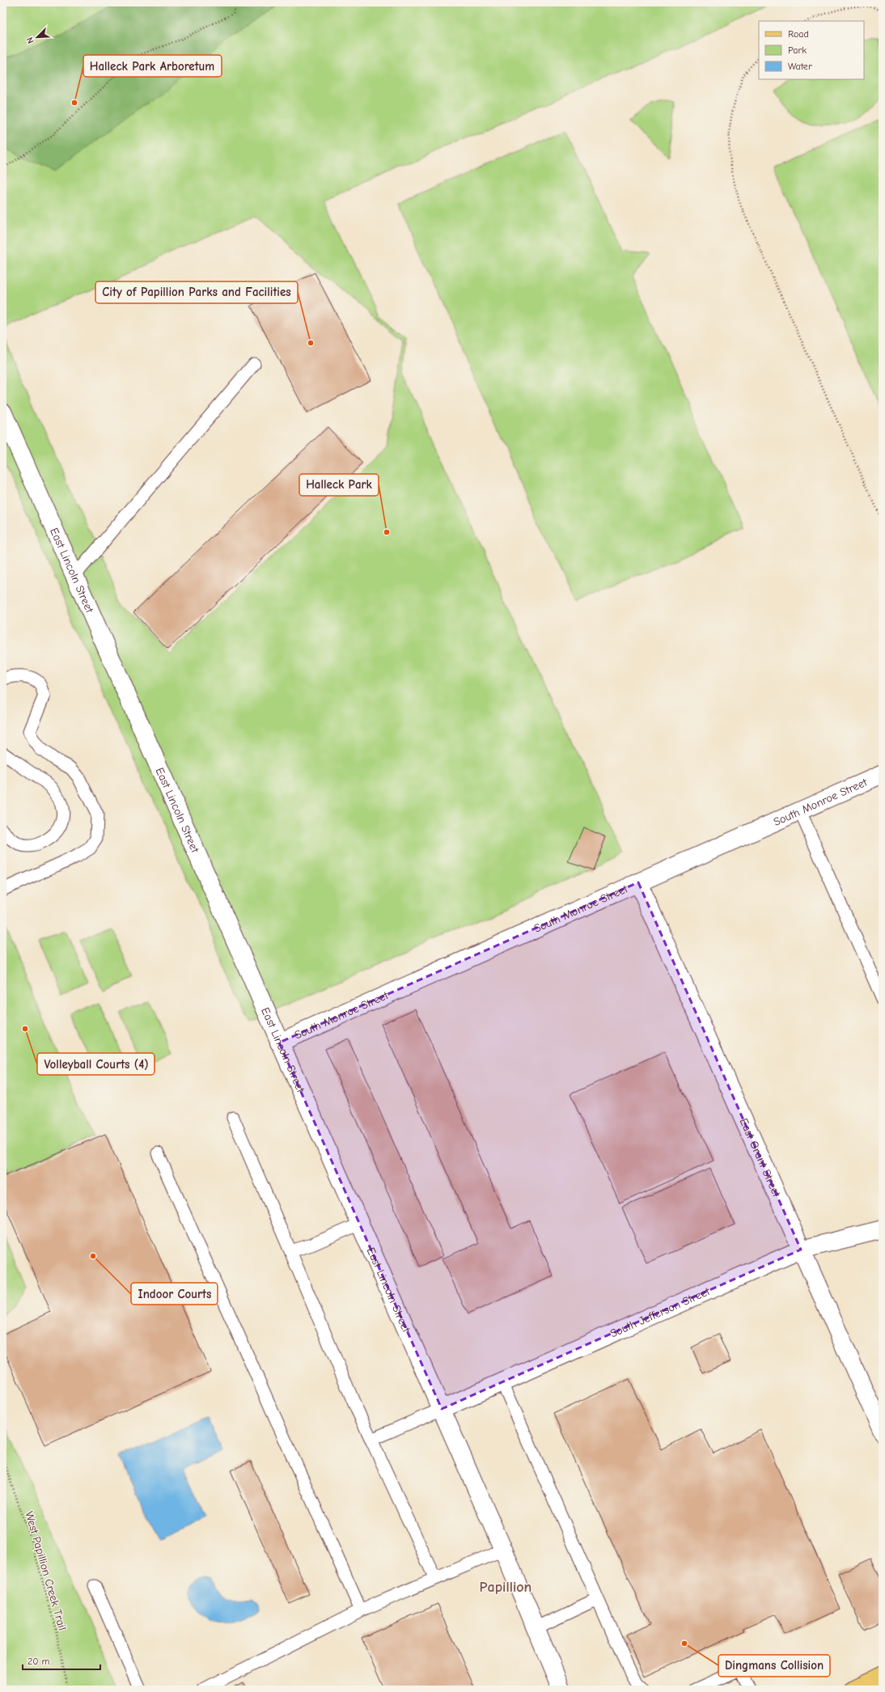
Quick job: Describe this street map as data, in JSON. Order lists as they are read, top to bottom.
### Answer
{
  "streets": {
    "street": [
      "East Lincoln Street",
      "South Monroe Street",
      "East Grant Street",
      "South Jefferson Street"
    ],
    "path": ["West Papillion Creek Trail"]
  },
  "crossings": [
    ["East Lincoln Street", "South Monroe Street"],
    ["East Lincoln Street", "South Jefferson Street"],
    ["South Monroe Street", "East Grant Street"],
    ["East Grant Street", "South Jefferson Street"]
  ],
  "districts": ["Papillion"],
  "places": [
    "Halleck Park Arboretum",
    "City of Papillion Parks and Facilities",
    "Halleck Park",
    "Volleyball Courts (4)",
    "Indoor Courts",
    "Dingmans Collision"
  ],
  "legend": ["Road", "Park", "Water"],
  "scale_bar": "20 m",
  "north": "bottom left"
}
